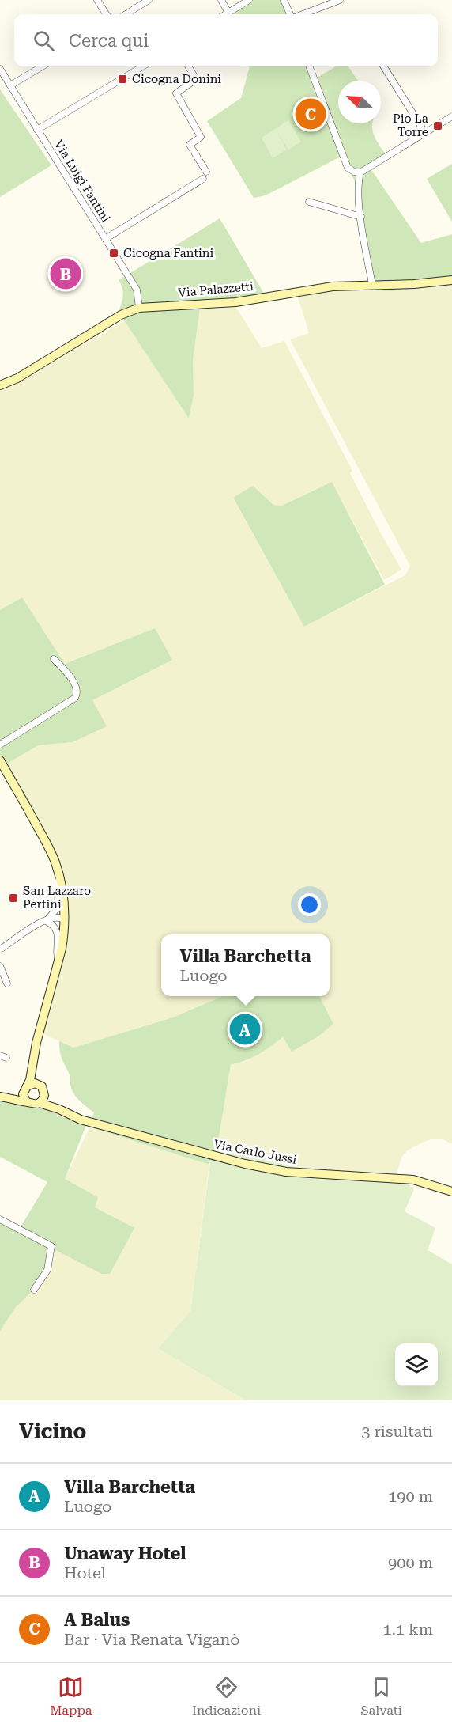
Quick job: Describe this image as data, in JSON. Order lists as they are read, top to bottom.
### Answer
{
  "streets": {
    "street": ["Via Luigi Fantini", "Via Palazzetti", "Via Carlo Jussi"]
  },
  "crossings": [
    ["Via Luigi Fantini", "Via Palazzetti"]
  ],
  "places": {
    "transit": [
      "Cicogna Donini",
      "Pio La Torre",
      "Cicogna Fantini",
      "San Lazzaro Pertini"
    ]
  },
  "north": "top left",
  "page": {
    "search": "Cerca qui",
    "pins": ["C", "B", "A"],
    "popup": ["Villa Barchetta", "Luogo"],
    "heading": ["Vicino", "3 risultati"],
    "list": [
      {
        "mark": "A",
        "name": "Villa Barchetta",
        "note": "Luogo",
        "value": "190 m"
      },
      {
        "mark": "B",
        "name": "Unaway Hotel",
        "note": "Hotel",
        "value": "900 m"
      },
      {
        "mark": "C",
        "name": "A Balus",
        "note": "Bar · Via Renata Viganò",
        "value": "1.1 km"
      }
    ],
    "nav": ["Mappa", "Indicazioni", "Salvati"]
  }
}
